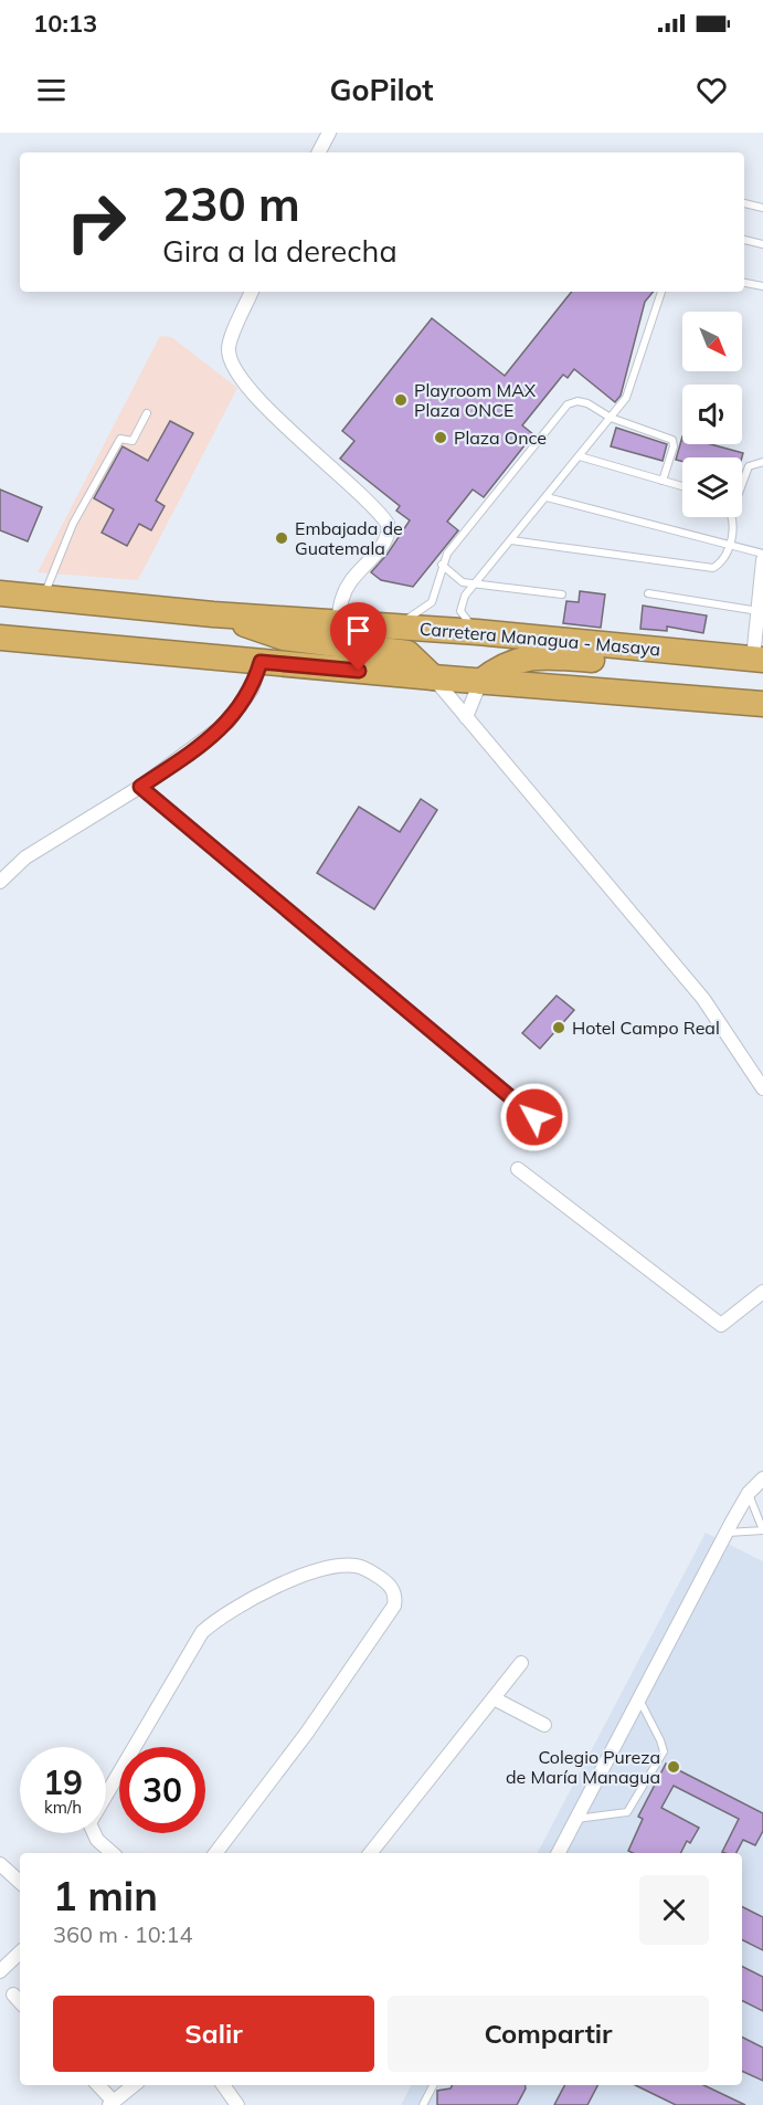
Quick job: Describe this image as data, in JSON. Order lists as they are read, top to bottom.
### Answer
{
  "streets": {
    "highway": ["Carretera Managua - Masaya"]
  },
  "places": [
    "Playroom MAX Plaza ONCE",
    "Plaza Once",
    "Embajada de Guatemala",
    "Hotel Campo Real",
    "Colegio Pureza de María Managua"
  ],
  "north": "bottom right",
  "page": {
    "status": "10:13",
    "header": "GoPilot",
    "turn": ["230 m", "Gira a la derecha"],
    "speed": "19 km/h",
    "limit": "30",
    "heading": ["1 min", "360 m · 10:14"],
    "buttons": ["Salir", "Compartir"]
  }
}
